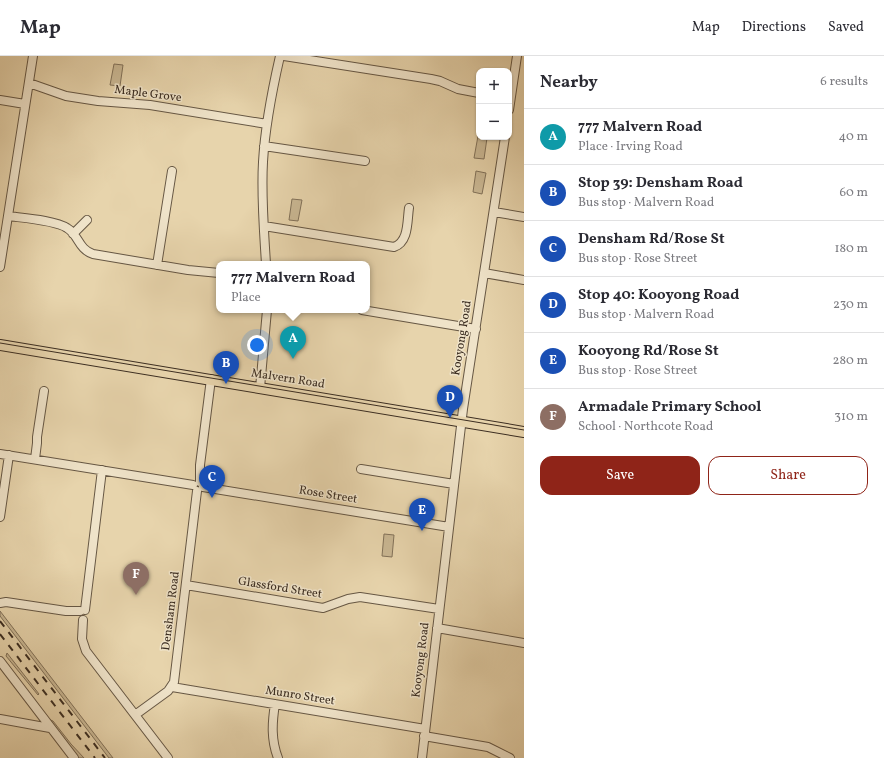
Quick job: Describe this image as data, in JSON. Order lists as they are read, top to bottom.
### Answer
{
  "streets": {
    "main road": ["Malvern Road"],
    "street": [
      "Maple Grove",
      "Kooyong Road",
      "Rose Street",
      "Glassford Street",
      "Densham Road",
      "Munro Street"
    ]
  },
  "crossings": [
    ["Kooyong Road", "Malvern Road"],
    ["Kooyong Road", "Rose Street"],
    ["Kooyong Road", "Glassford Street"],
    ["Kooyong Road", "Munro Street"],
    ["Malvern Road", "Densham Road"],
    ["Rose Street", "Densham Road"],
    ["Glassford Street", "Densham Road"],
    ["Densham Road", "Munro Street"]
  ],
  "page": {
    "header": "Map",
    "nav": ["Map", "Directions", "Saved"],
    "heading": ["Nearby", "6 results"],
    "map_buttons": ["+", "−"],
    "list": [
      {
        "mark": "A",
        "name": "777 Malvern Road",
        "note": "Place · Irving Road",
        "value": "40 m"
      },
      {
        "mark": "B",
        "name": "Stop 39: Densham Road",
        "note": "Bus stop · Malvern Road",
        "value": "60 m"
      },
      {
        "mark": "C",
        "name": "Densham Rd/Rose St",
        "note": "Bus stop · Rose Street",
        "value": "180 m"
      },
      {
        "mark": "D",
        "name": "Stop 40: Kooyong Road",
        "note": "Bus stop · Malvern Road",
        "value": "230 m"
      },
      {
        "mark": "E",
        "name": "Kooyong Rd/Rose St",
        "note": "Bus stop · Rose Street",
        "value": "280 m"
      },
      {
        "mark": "F",
        "name": "Armadale Primary School",
        "note": "School · Northcote Road",
        "value": "310 m"
      }
    ],
    "popup": ["777 Malvern Road", "Place"],
    "pins": [
      "A",
      "B",
      "D",
      "C",
      "E",
      "F"
    ],
    "buttons": ["Save", "Share"]
  }
}
